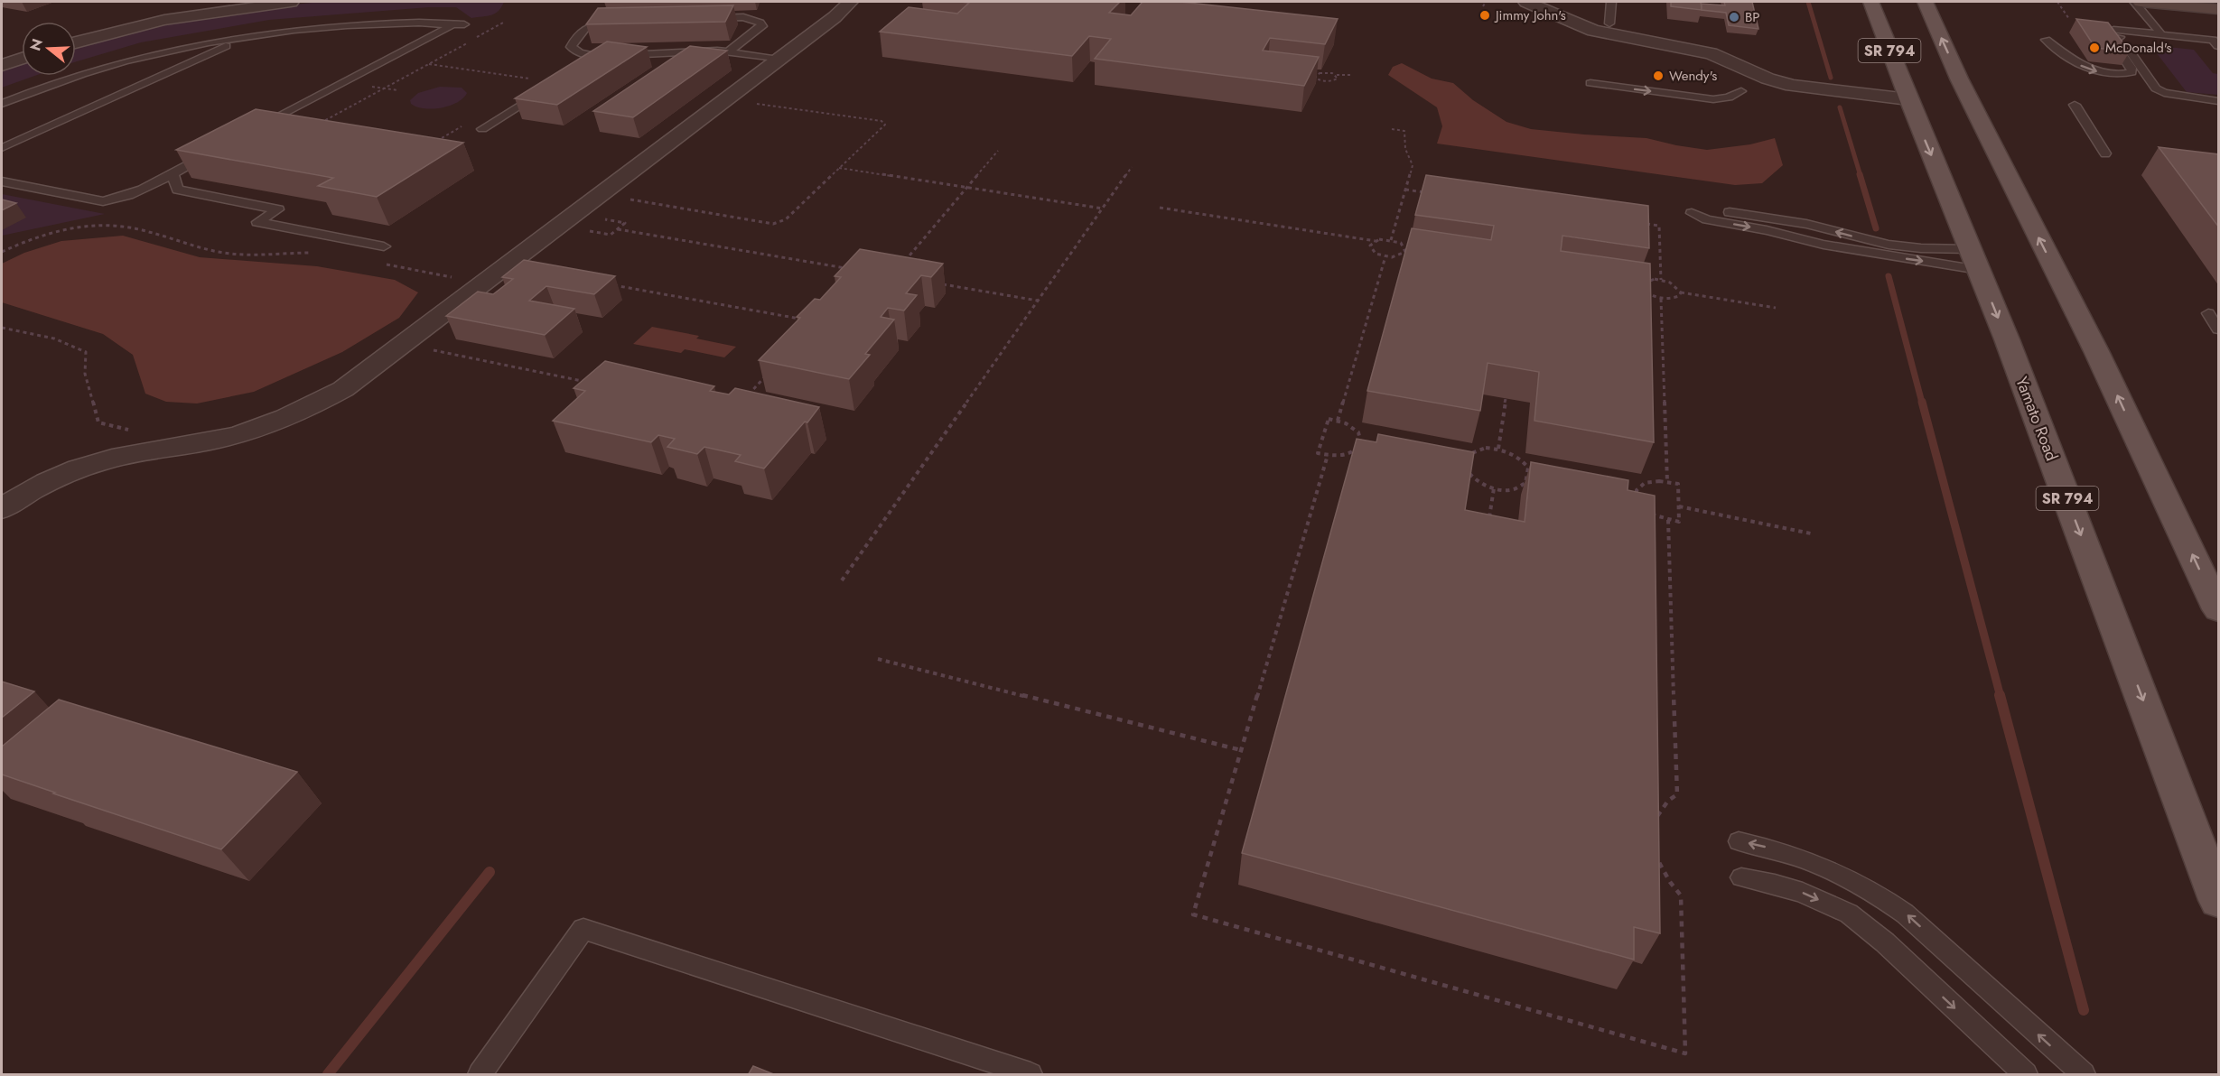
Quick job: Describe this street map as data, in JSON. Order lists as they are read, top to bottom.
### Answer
{
  "streets": {
    "main road": ["SR 794", "Yamato Road"]
  },
  "places": [
    "Jimmy John's",
    "BP",
    "McDonald's",
    "Wendy's"
  ],
  "north": "left"
}
